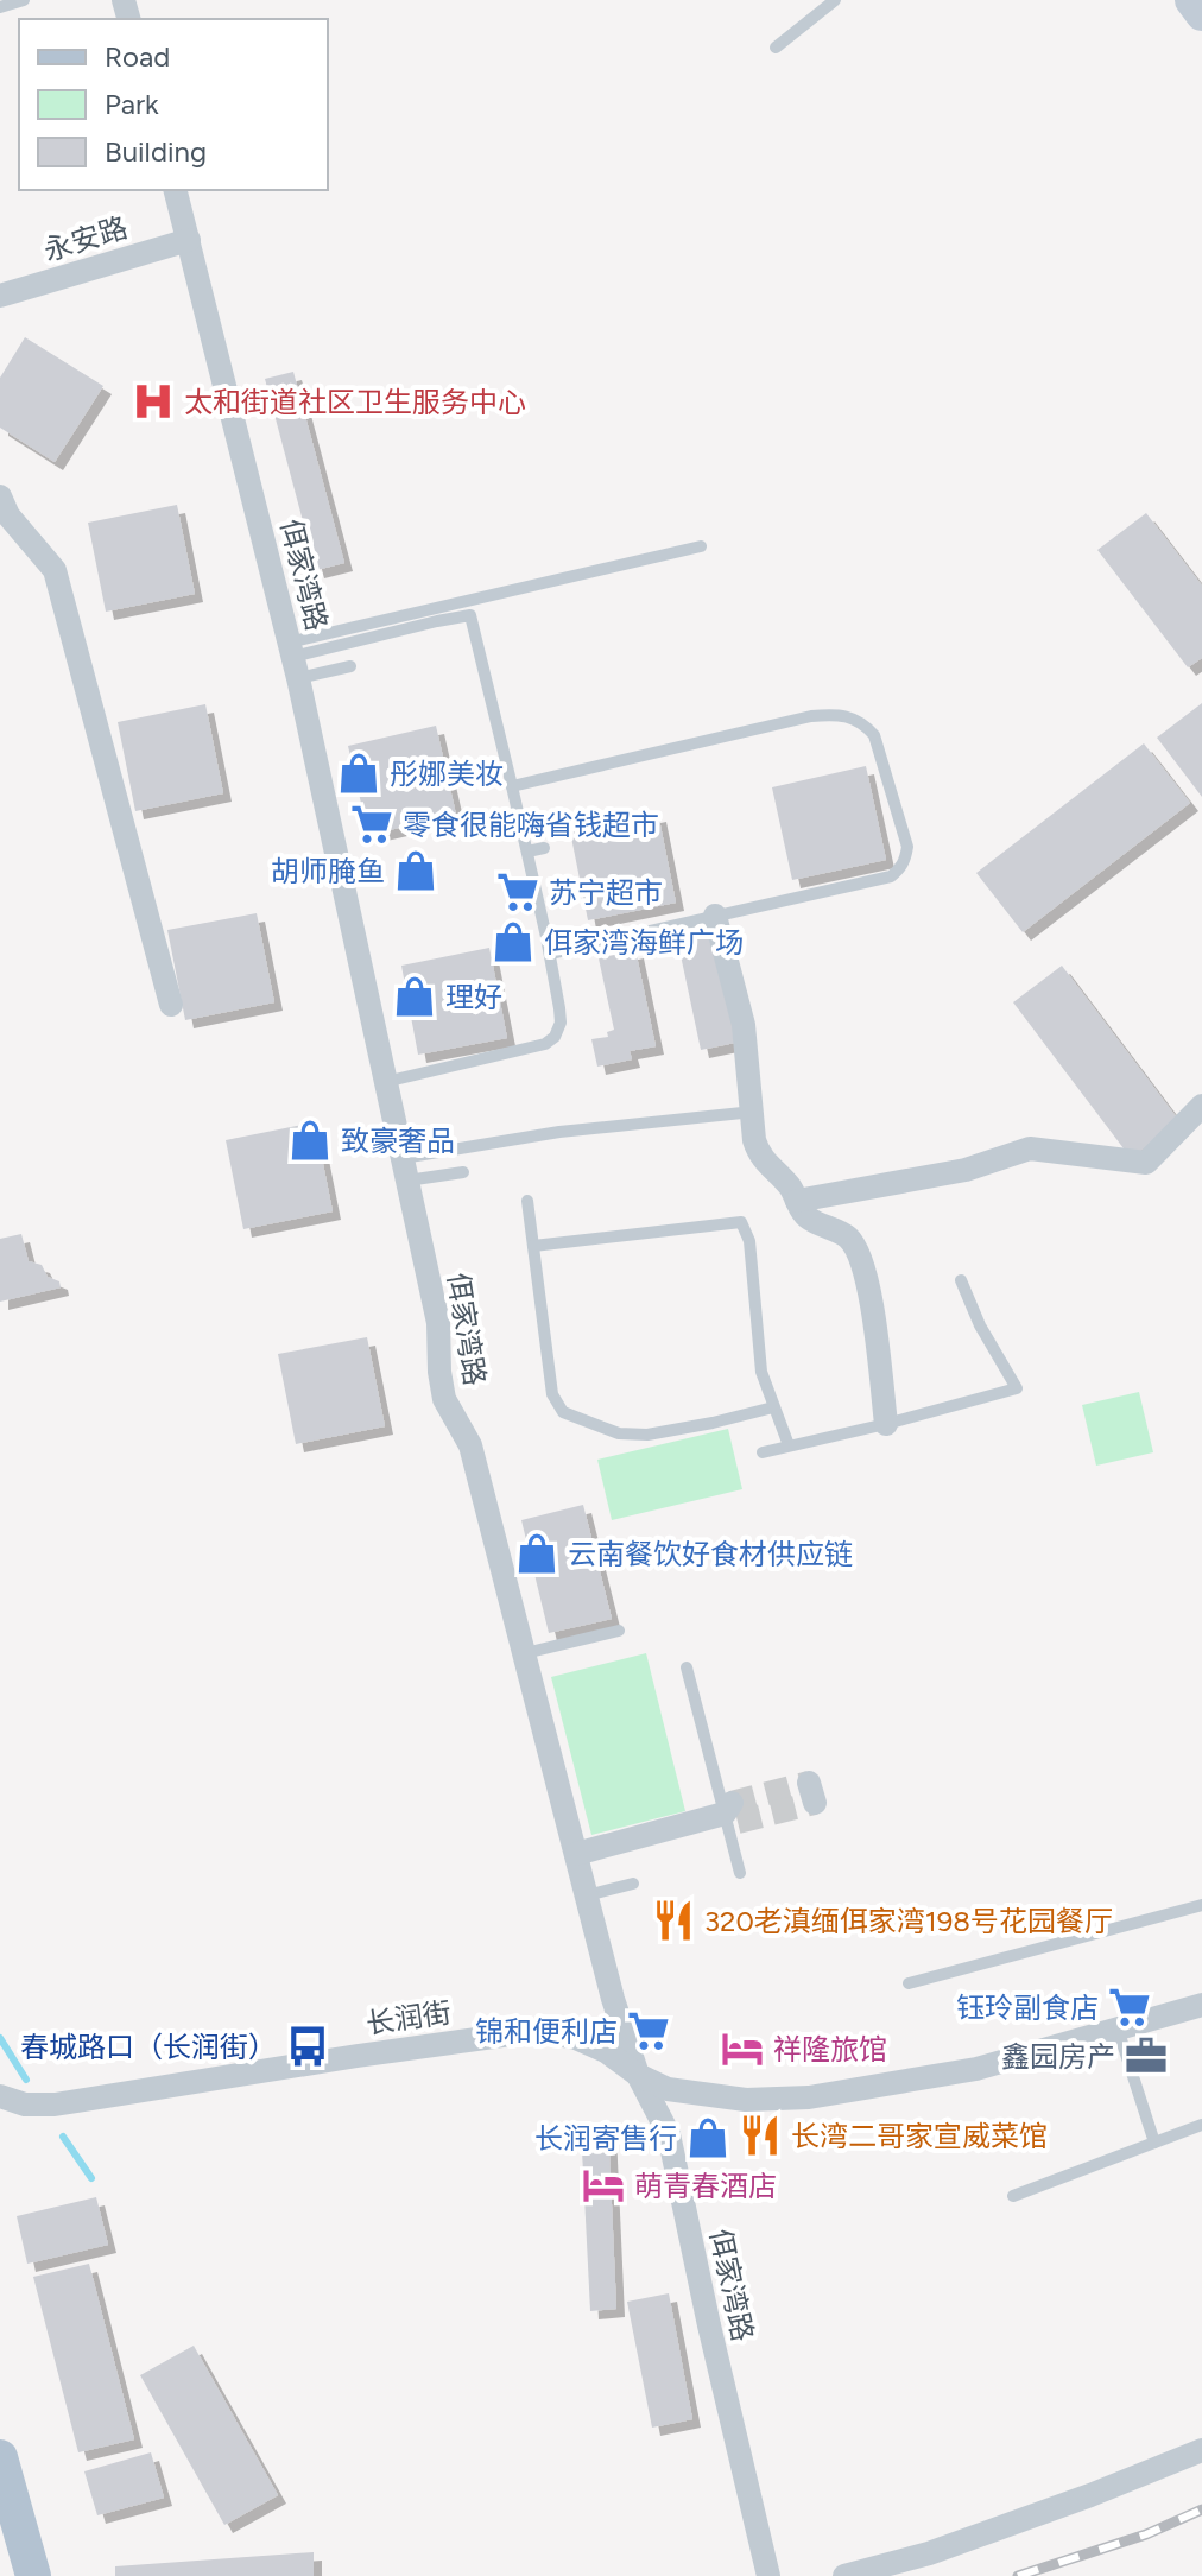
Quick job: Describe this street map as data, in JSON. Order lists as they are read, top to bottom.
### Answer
{
  "streets": {
    "street": ["永安路", "佴家湾路", "长润街"]
  },
  "crossings": [
    ["永安路", "佴家湾路"],
    ["佴家湾路", "长润街"]
  ],
  "places": {
    "hospital": ["太和街道社区卫生服务中心"],
    "shop": [
      "彤娜美妆",
      "胡师腌鱼",
      "佴家湾海鲜广场",
      "理好",
      "致豪奢品",
      "云南餐饮好食材供应链",
      "长润寄售行"
    ],
    "supermarket": [
      "零食很能嗨省钱超市",
      "苏宁超市",
      "钰玲副食店",
      "锦和便利店"
    ],
    "restaurant": ["320老滇缅佴家湾198号花园餐厅", "长湾二哥家宣威菜馆"],
    "bus stop": ["春城路口（长润街）"],
    "hotel": ["祥隆旅馆", "萌青春酒店"],
    "office": ["鑫园房产"]
  },
  "legend": ["Road", "Park", "Building"]
}
